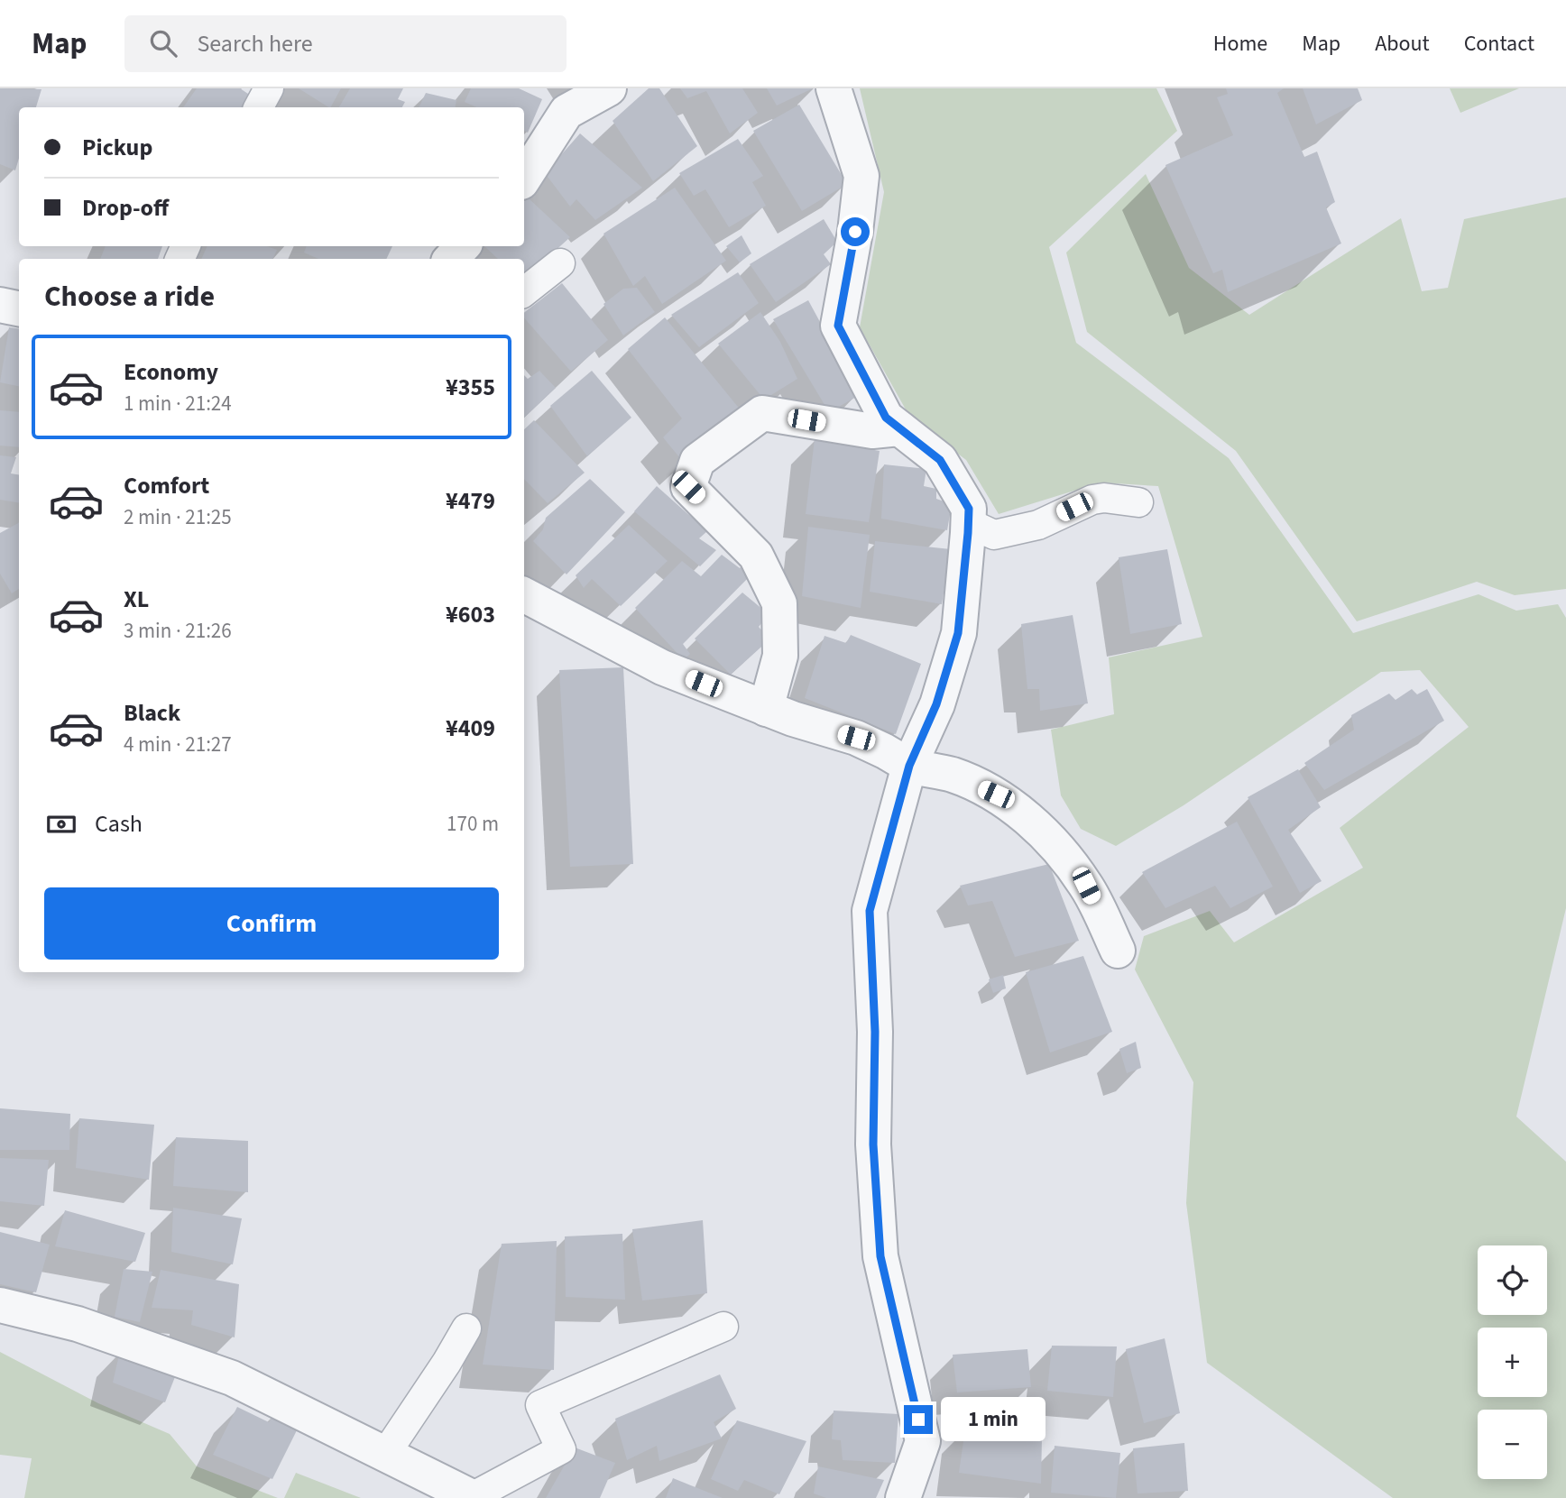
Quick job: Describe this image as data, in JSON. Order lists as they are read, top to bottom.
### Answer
{
  "page": {
    "header": "Map",
    "search": "Search here",
    "nav": [
      "Home",
      "Map",
      "About",
      "Contact"
    ],
    "banner": ["Pickup", "Drop-off"],
    "heading": "Choose a ride",
    "list": [
      {
        "name": "Economy",
        "note": "1 min · 21:24",
        "value": "¥355"
      },
      {
        "name": "Comfort",
        "note": "2 min · 21:25",
        "value": "¥479"
      },
      {
        "name": "XL",
        "note": "3 min · 21:26",
        "value": "¥603"
      },
      {
        "name": "Black",
        "note": "4 min · 21:27",
        "value": "¥409"
      }
    ],
    "pay": ["Cash", "170 m"],
    "buttons": "Confirm",
    "map_buttons": ["+", "−"],
    "bubble": "1 min"
  }
}
